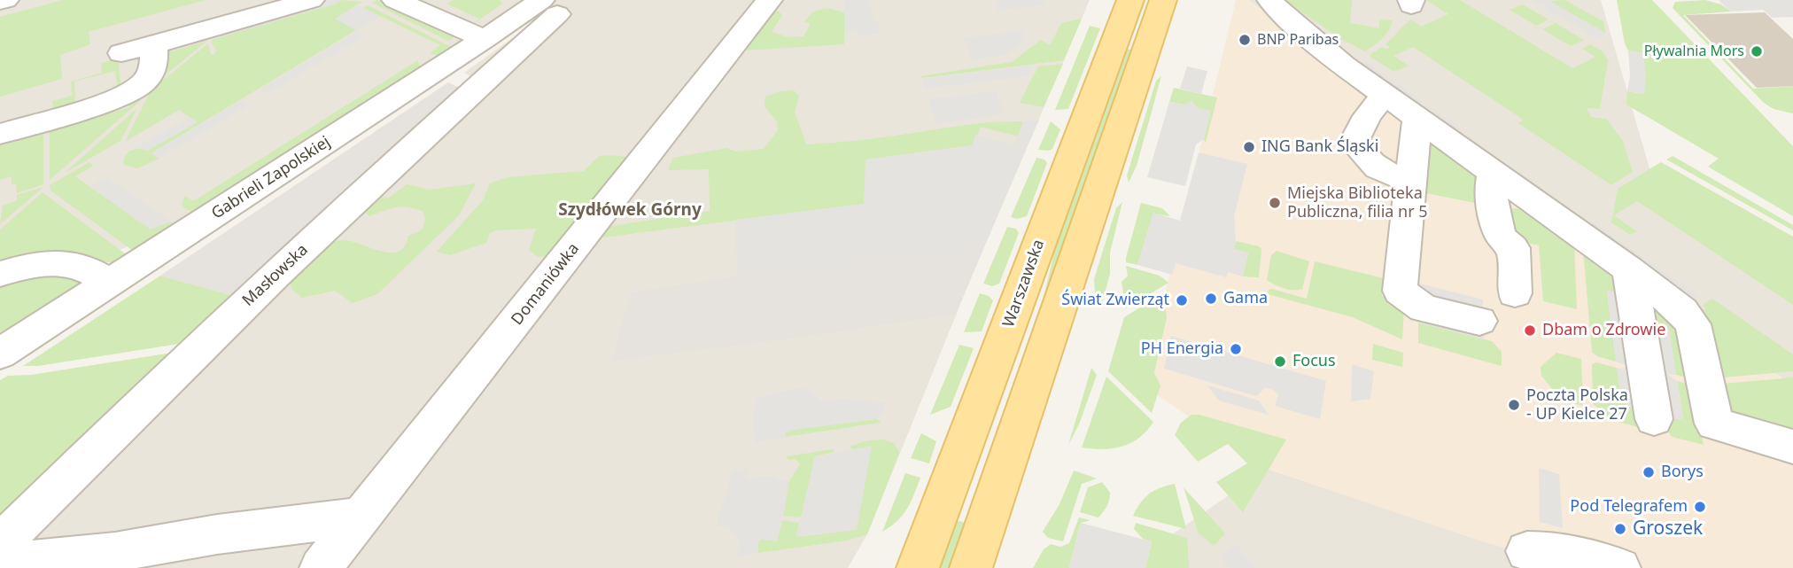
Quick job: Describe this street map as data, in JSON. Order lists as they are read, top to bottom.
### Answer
{
  "streets": {
    "main road": ["Warszawska"],
    "street": ["Gabrieli Zapolskiej", "Masłowska", "Domaniówka"]
  },
  "crossings": [
    ["Gabrieli Zapolskiej", "Masłowska"]
  ],
  "districts": ["Szydłówek Górny"],
  "places": [
    "BNP Paribas",
    "Pływalnia Mors",
    "ING Bank Śląski",
    "Miejska Biblioteka Publiczna, filia nr 5",
    "Gama",
    "Świat Zwierząt",
    "Dbam o Zdrowie",
    "PH Energia",
    "Focus",
    "Poczta Polska - UP Kielce 27",
    "Borys",
    "Pod Telegrafem",
    "Groszek"
  ]
}
